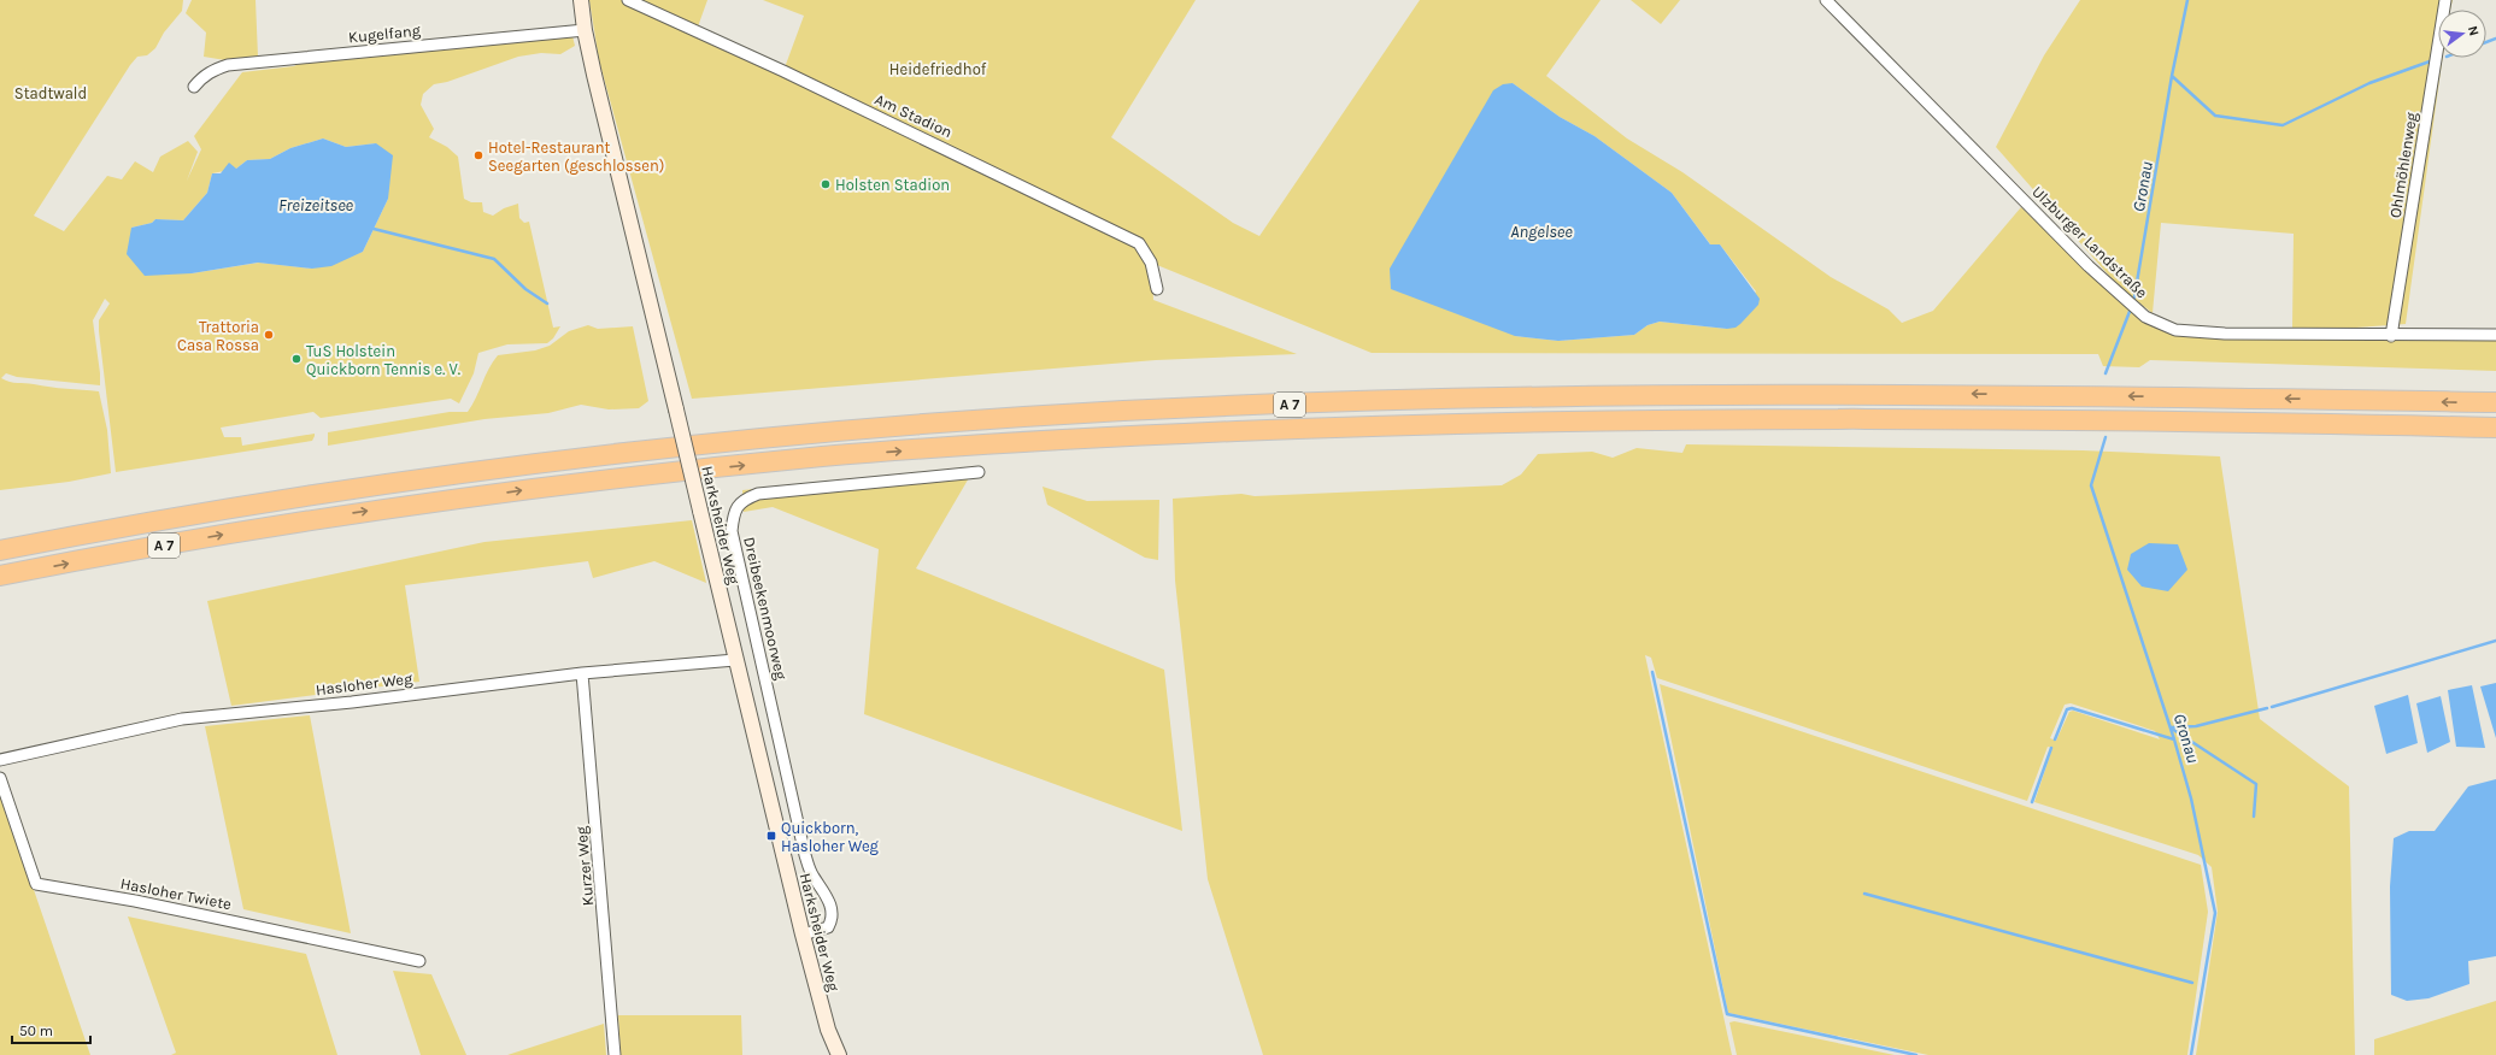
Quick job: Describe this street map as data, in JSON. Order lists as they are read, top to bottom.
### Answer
{
  "streets": {
    "highway": ["A 7"],
    "main road": ["Harksheider Weg"],
    "street": [
      "Kugelfang",
      "Am Stadion",
      "Ohlmöhlenweg",
      "Ulzburger Landstraße",
      "Dreibeekenmoorweg",
      "Hasloher Weg",
      "Kurzer Weg",
      "Hasloher Twiete"
    ]
  },
  "crossings": [
    ["Kugelfang", "Harksheider Weg"],
    ["Ohlmöhlenweg", "Ulzburger Landstraße"],
    ["Harksheider Weg", "Dreibeekenmoorweg"],
    ["Harksheider Weg", "Hasloher Weg"],
    ["Hasloher Weg", "Kurzer Weg"]
  ],
  "water": ["Gronau", "Freizeitsee", "Angelsee"],
  "parks": ["Heidefriedhof", "Stadtwald"],
  "places": {
    "other": [
      "Hotel-Restaurant Seegarten (geschlossen)",
      "Holsten Stadion",
      "Trattoria Casa Rossa",
      "TuS Holstein Quickborn Tennis e. V."
    ],
    "transit": ["Quickborn, Hasloher Weg"]
  },
  "scale_bar": "50 m",
  "north": "right"
}
